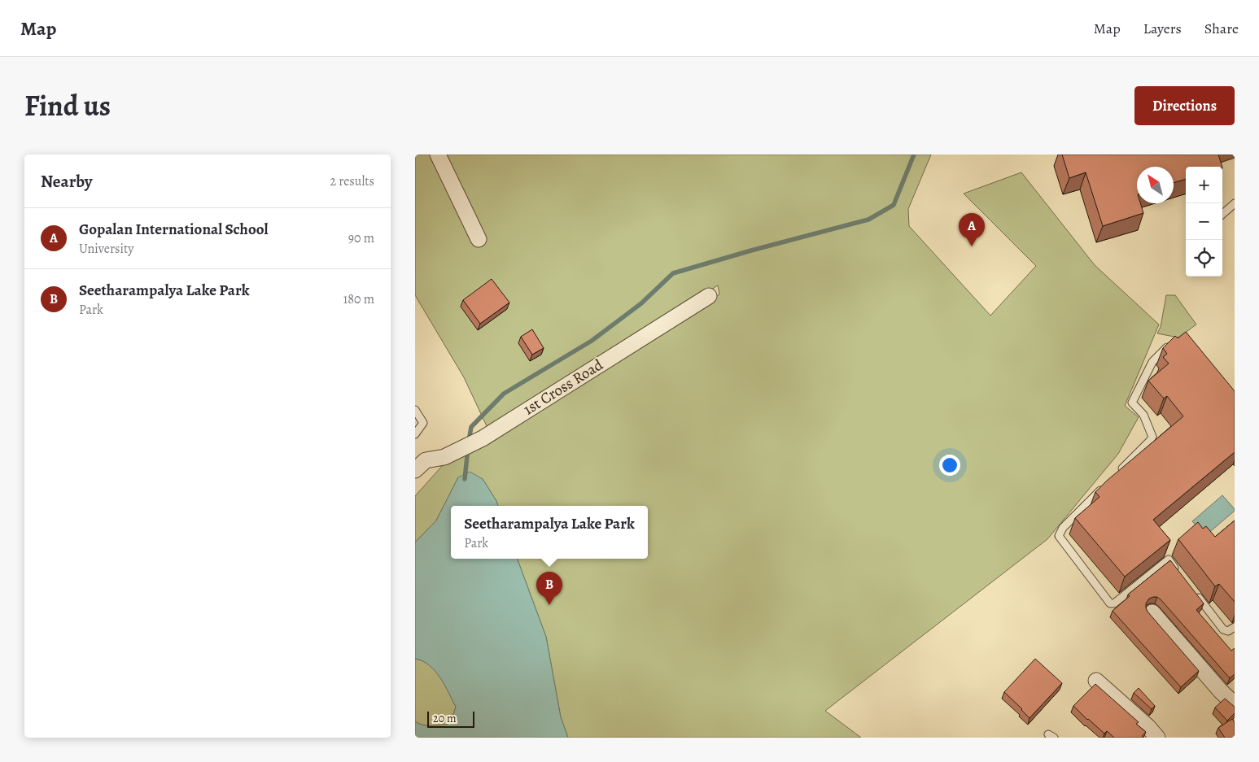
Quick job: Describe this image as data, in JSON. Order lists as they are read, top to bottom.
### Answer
{
  "streets": {
    "street": ["1st Cross Road"]
  },
  "scale_bar": "20 m",
  "north": "top left",
  "page": {
    "header": "Map",
    "nav": ["Map", "Layers", "Share"],
    "title": "Find us",
    "buttons": "Directions",
    "heading": ["Nearby", "2 results"],
    "map_buttons": ["+", "−"],
    "list": [
      {
        "mark": "A",
        "name": "Gopalan International School",
        "note": "University",
        "value": "90 m"
      },
      {
        "mark": "B",
        "name": "Seetharampalya Lake Park",
        "note": "Park",
        "value": "180 m"
      }
    ],
    "pins": ["A", "B"],
    "popup": ["Seetharampalya Lake Park", "Park"],
    "scale": "20 m"
  }
}
